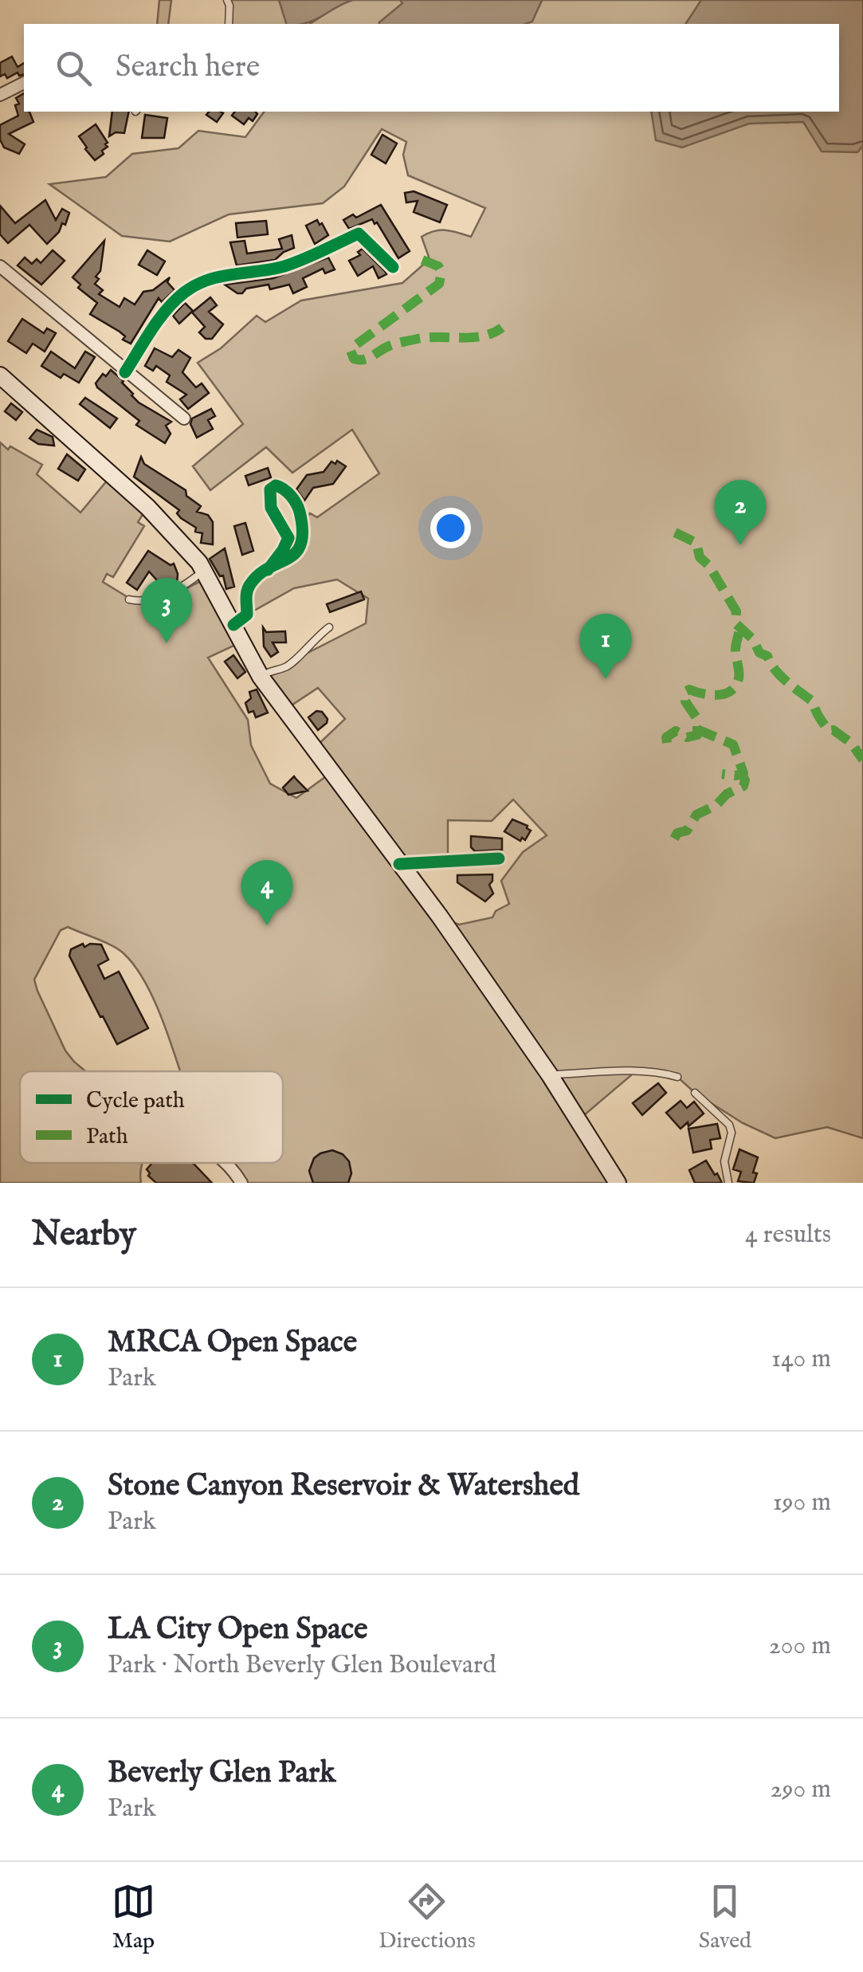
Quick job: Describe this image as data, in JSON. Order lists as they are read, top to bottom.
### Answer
{
  "legend": ["Cycle path", "Path"],
  "page": {
    "search": "Search here",
    "pins": [
      "2",
      "3",
      "1",
      "4"
    ],
    "heading": ["Nearby", "4 results"],
    "list": [
      {
        "mark": "1",
        "name": "MRCA Open Space",
        "note": "Park",
        "value": "140 m"
      },
      {
        "mark": "2",
        "name": "Stone Canyon Reservoir & Watershed",
        "note": "Park",
        "value": "190 m"
      },
      {
        "mark": "3",
        "name": "LA City Open Space",
        "note": "Park · North Beverly Glen Boulevard",
        "value": "200 m"
      },
      {
        "mark": "4",
        "name": "Beverly Glen Park",
        "note": "Park",
        "value": "290 m"
      }
    ],
    "nav": ["Map", "Directions", "Saved"]
  }
}
